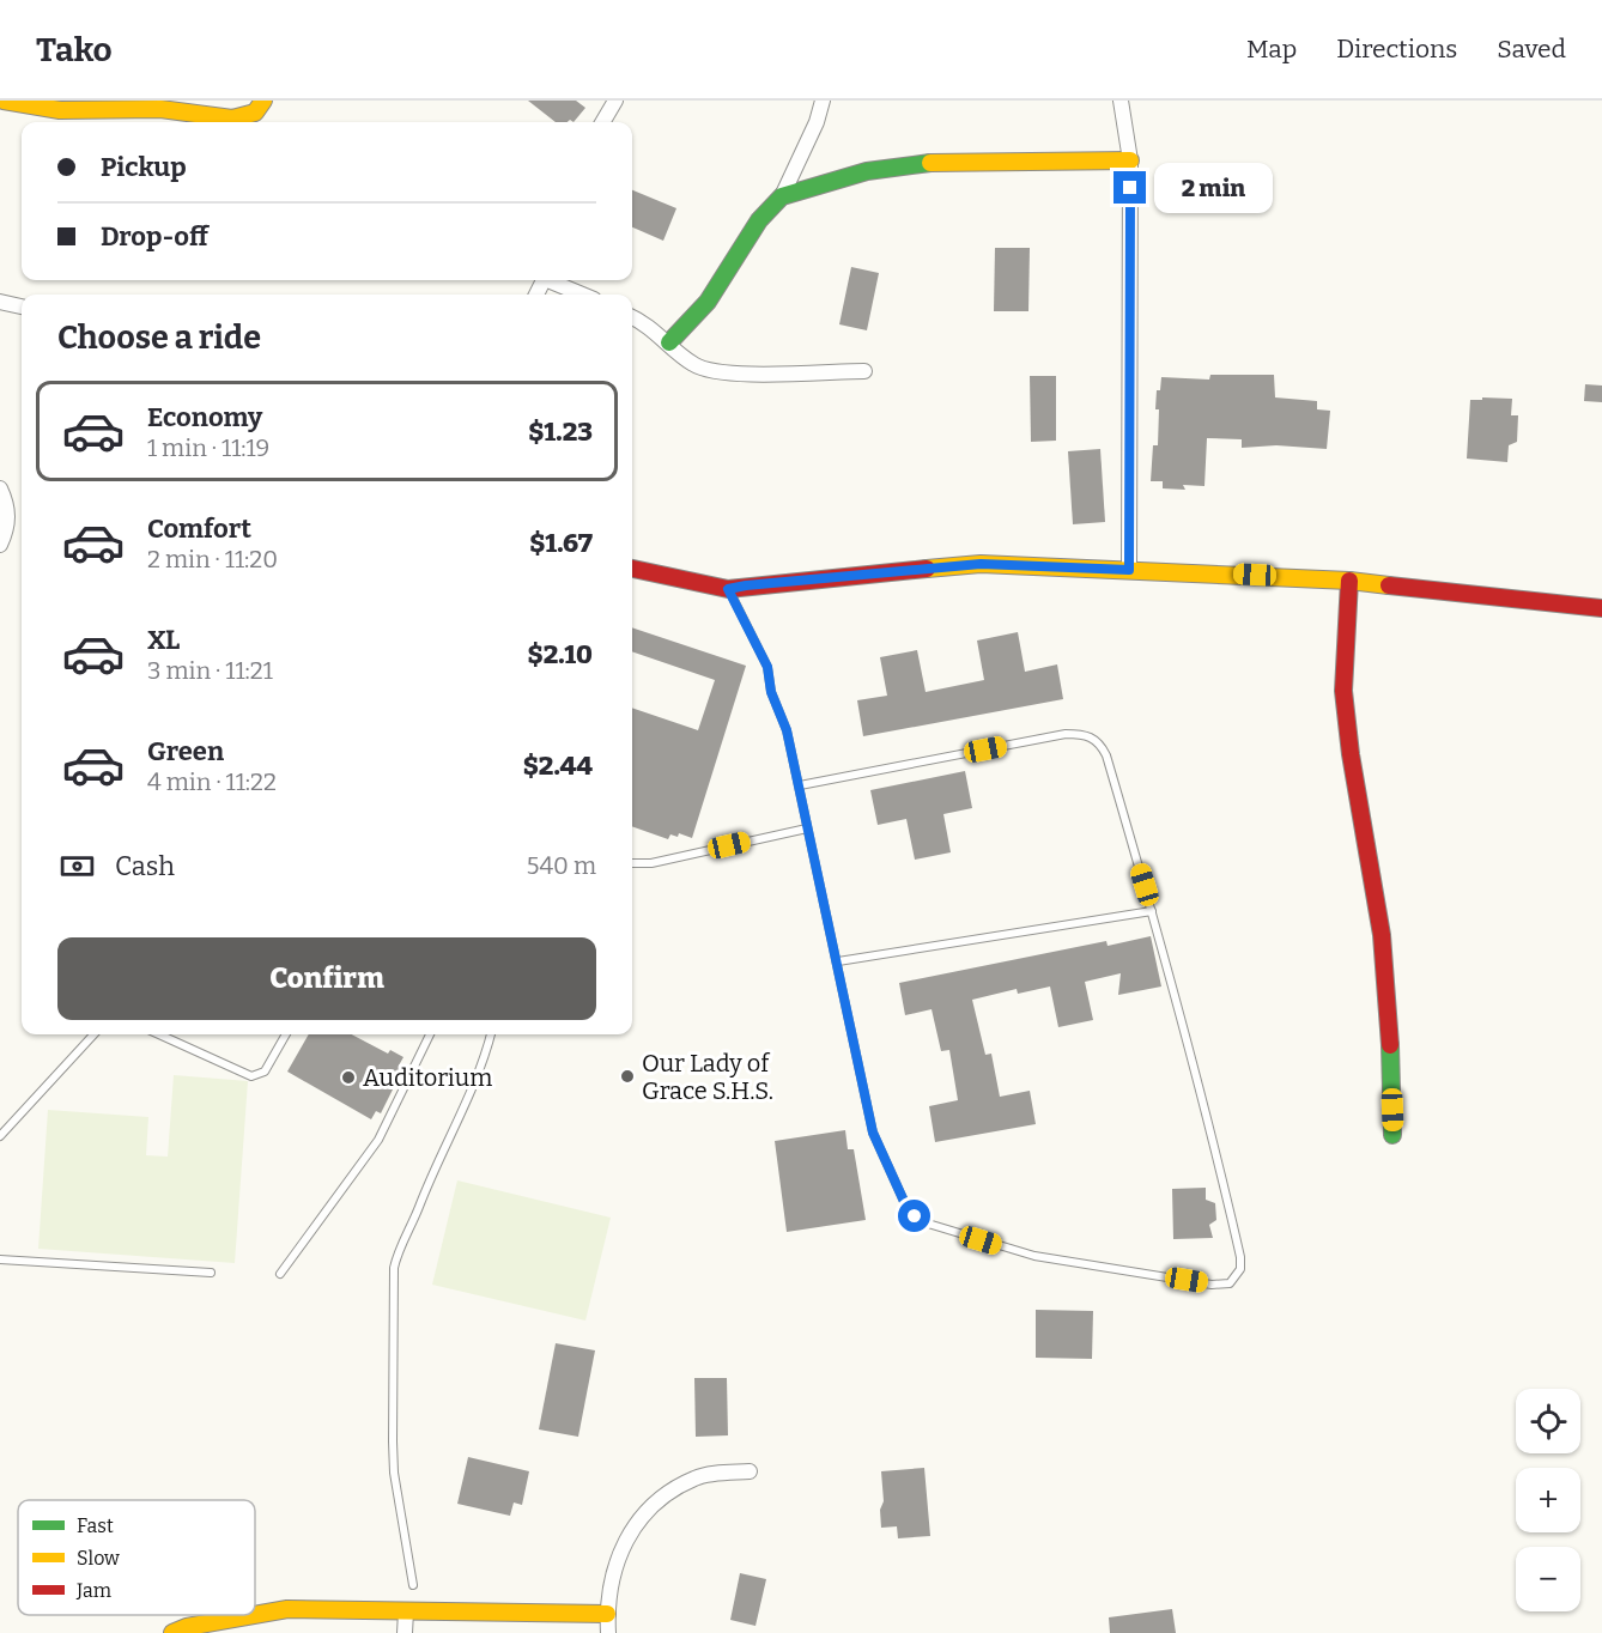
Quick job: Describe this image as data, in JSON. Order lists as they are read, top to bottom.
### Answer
{
  "places": ["Our Lady of Grace S.H.S.", "Auditorium"],
  "legend": ["Fast", "Slow", "Jam"],
  "page": {
    "header": "Tako",
    "nav": ["Map", "Directions", "Saved"],
    "banner": ["Pickup", "Drop-off"],
    "bubble": "2 min",
    "heading": "Choose a ride",
    "list": [
      {
        "name": "Economy",
        "note": "1 min · 11:19",
        "value": "$1.23"
      },
      {
        "name": "Comfort",
        "note": "2 min · 11:20",
        "value": "$1.67"
      },
      {
        "name": "XL",
        "note": "3 min · 11:21",
        "value": "$2.10"
      },
      {
        "name": "Green",
        "note": "4 min · 11:22",
        "value": "$2.44"
      }
    ],
    "pay": ["Cash", "540 m"],
    "buttons": "Confirm",
    "map_buttons": ["+", "−"]
  }
}
